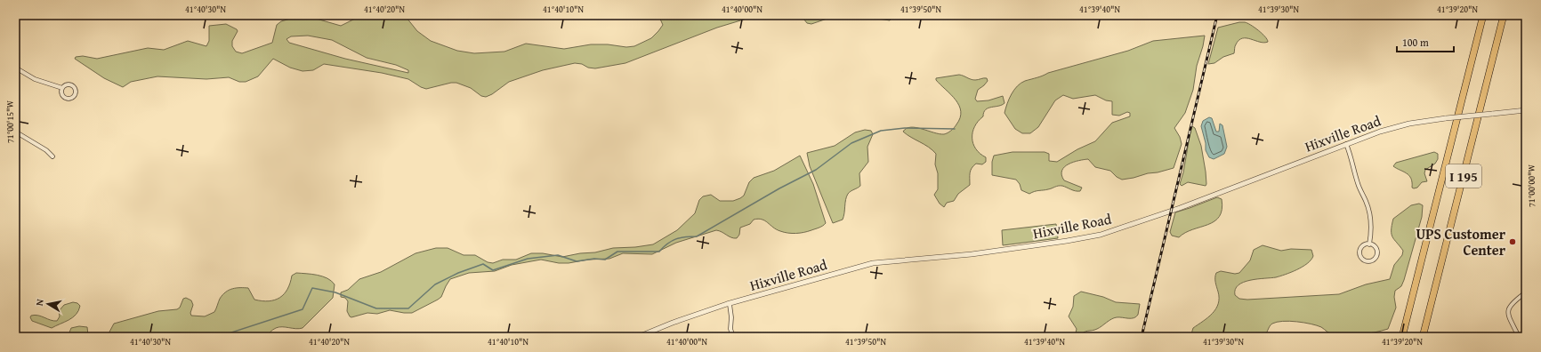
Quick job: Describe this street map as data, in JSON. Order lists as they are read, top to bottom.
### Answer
{
  "streets": {
    "highway": ["I 195"],
    "street": ["Hixville Road"]
  },
  "places": ["UPS Customer Center"],
  "scale_bar": "100 m",
  "north": "left",
  "coordinates": [
    "41°40'30\"N",
    "41°40'20\"N",
    "41°40'10\"N",
    "41°40'00\"N",
    "41°39'50\"N",
    "41°39'40\"N",
    "41°39'30\"N",
    "41°39'20\"N",
    "71°00'15\"W",
    "71°00'00\"W"
  ]
}
